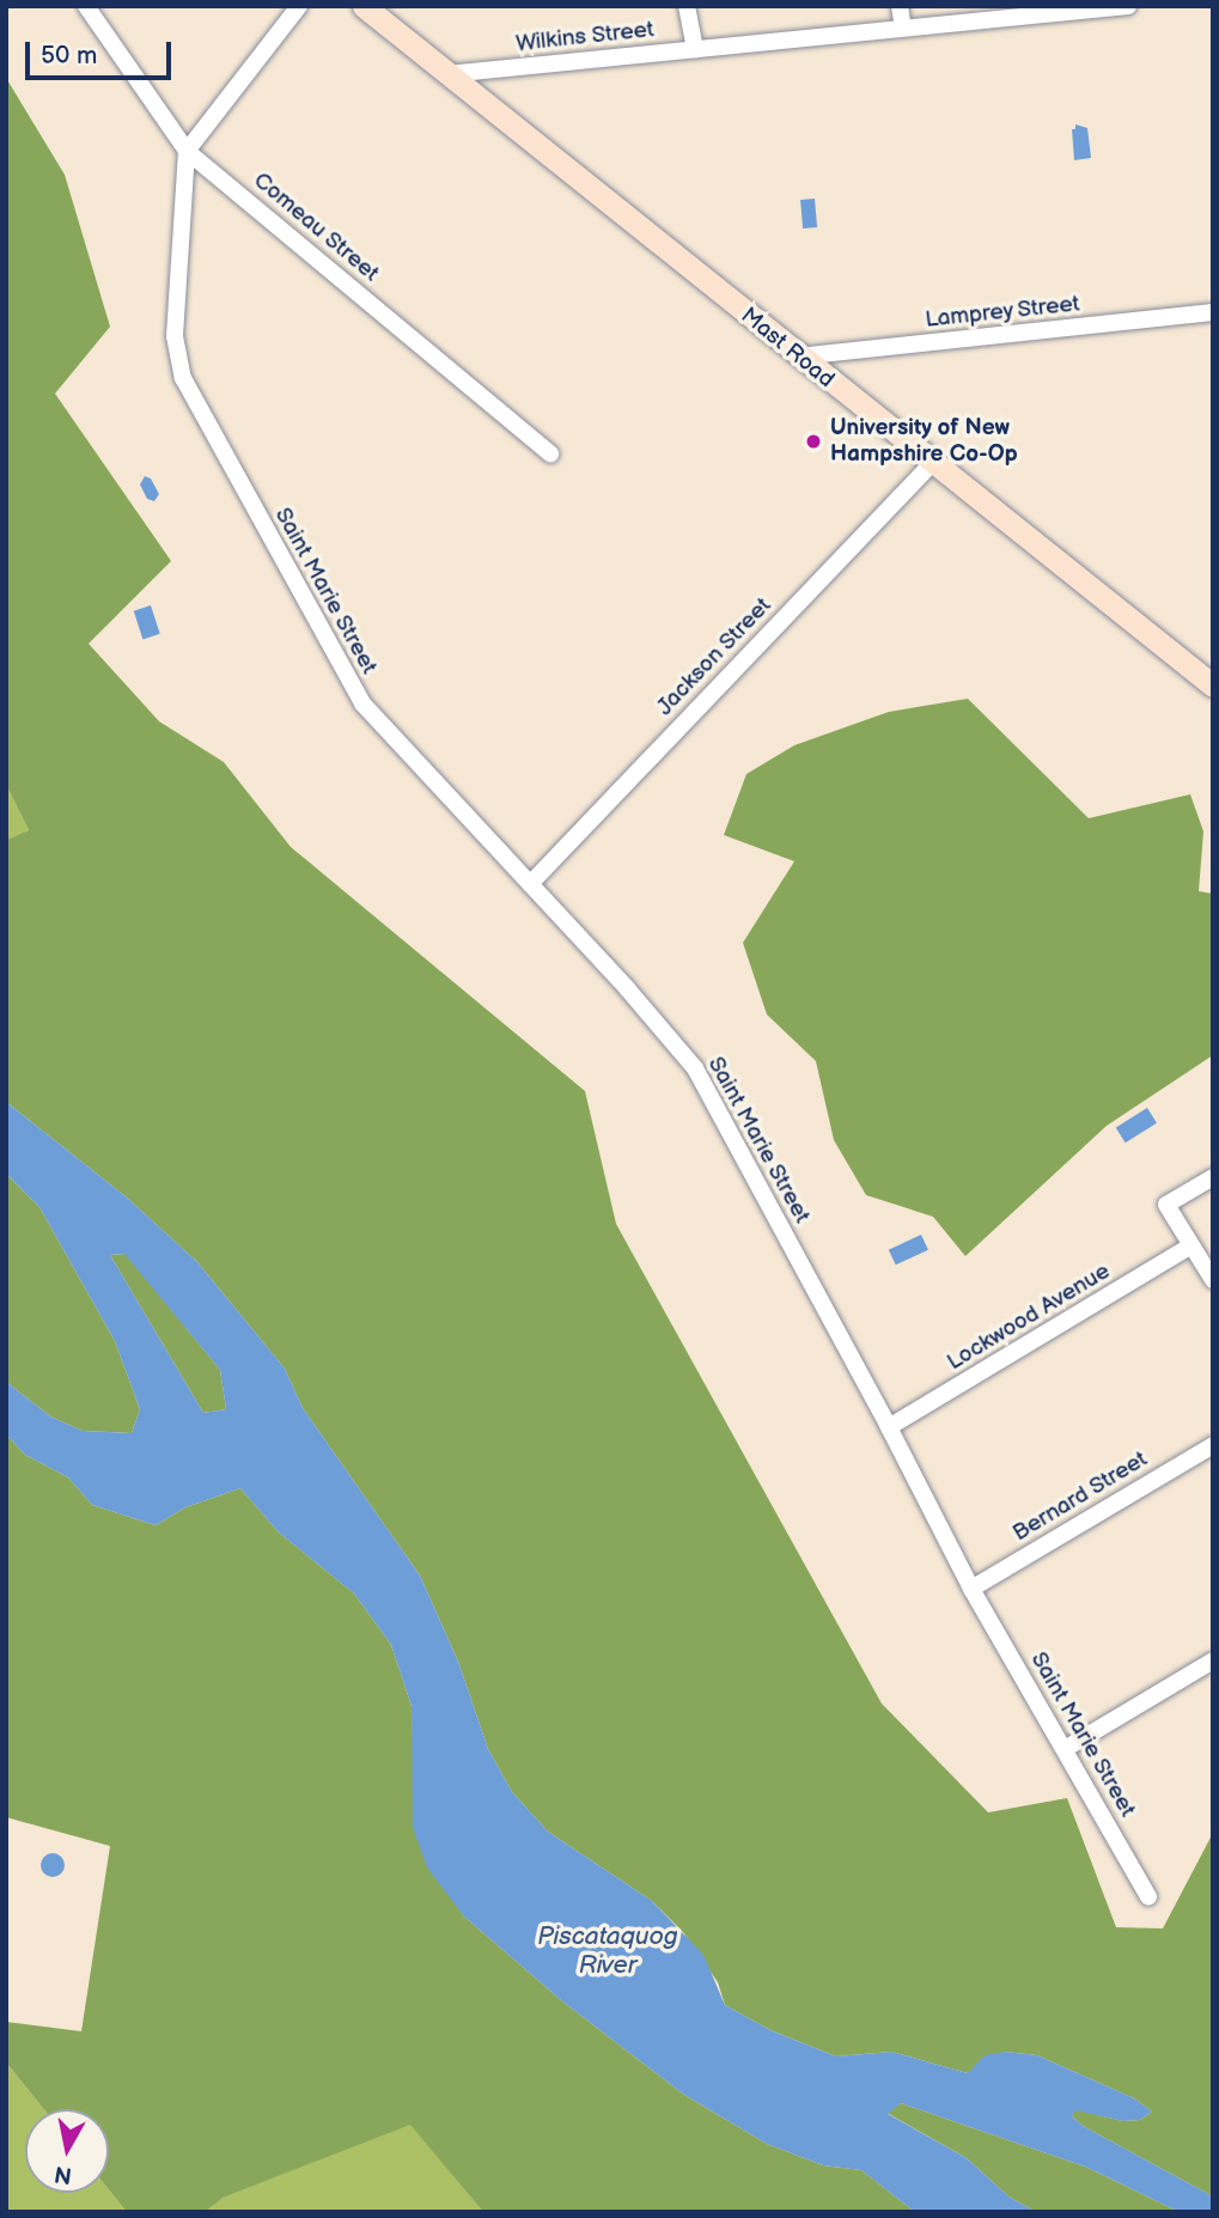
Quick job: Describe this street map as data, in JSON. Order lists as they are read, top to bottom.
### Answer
{
  "streets": {
    "main road": ["Mast Road"],
    "street": [
      "Wilkins Street",
      "Comeau Street",
      "Lamprey Street",
      "Saint Marie Street",
      "Jackson Street",
      "Lockwood Avenue",
      "Bernard Street"
    ]
  },
  "crossings": [
    ["Wilkins Street", "Mast Road"],
    ["Comeau Street", "Saint Marie Street"],
    ["Lamprey Street", "Mast Road"],
    ["Mast Road", "Jackson Street"],
    ["Saint Marie Street", "Jackson Street"],
    ["Saint Marie Street", "Lockwood Avenue"],
    ["Saint Marie Street", "Bernard Street"]
  ],
  "water": ["Piscataquog River"],
  "places": ["University of New Hampshire Co-Op"],
  "scale_bar": "50 m",
  "north": "bottom"
}
